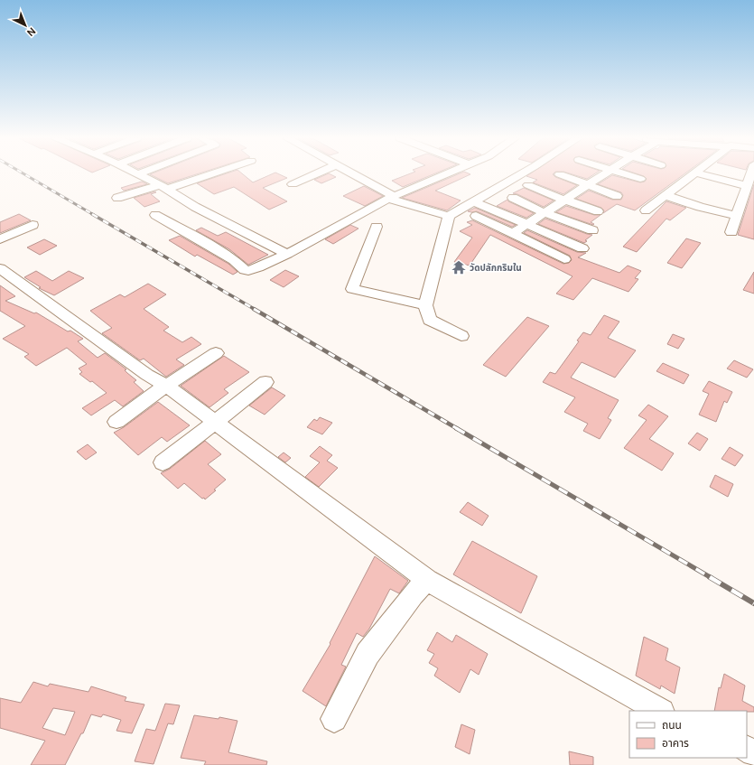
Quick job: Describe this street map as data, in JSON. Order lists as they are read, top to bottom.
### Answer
{
  "places": {
    "temple": ["วัดปลักกริมใน"]
  },
  "legend": ["ถนน", "อาคาร"],
  "north": "bottom right"
}
